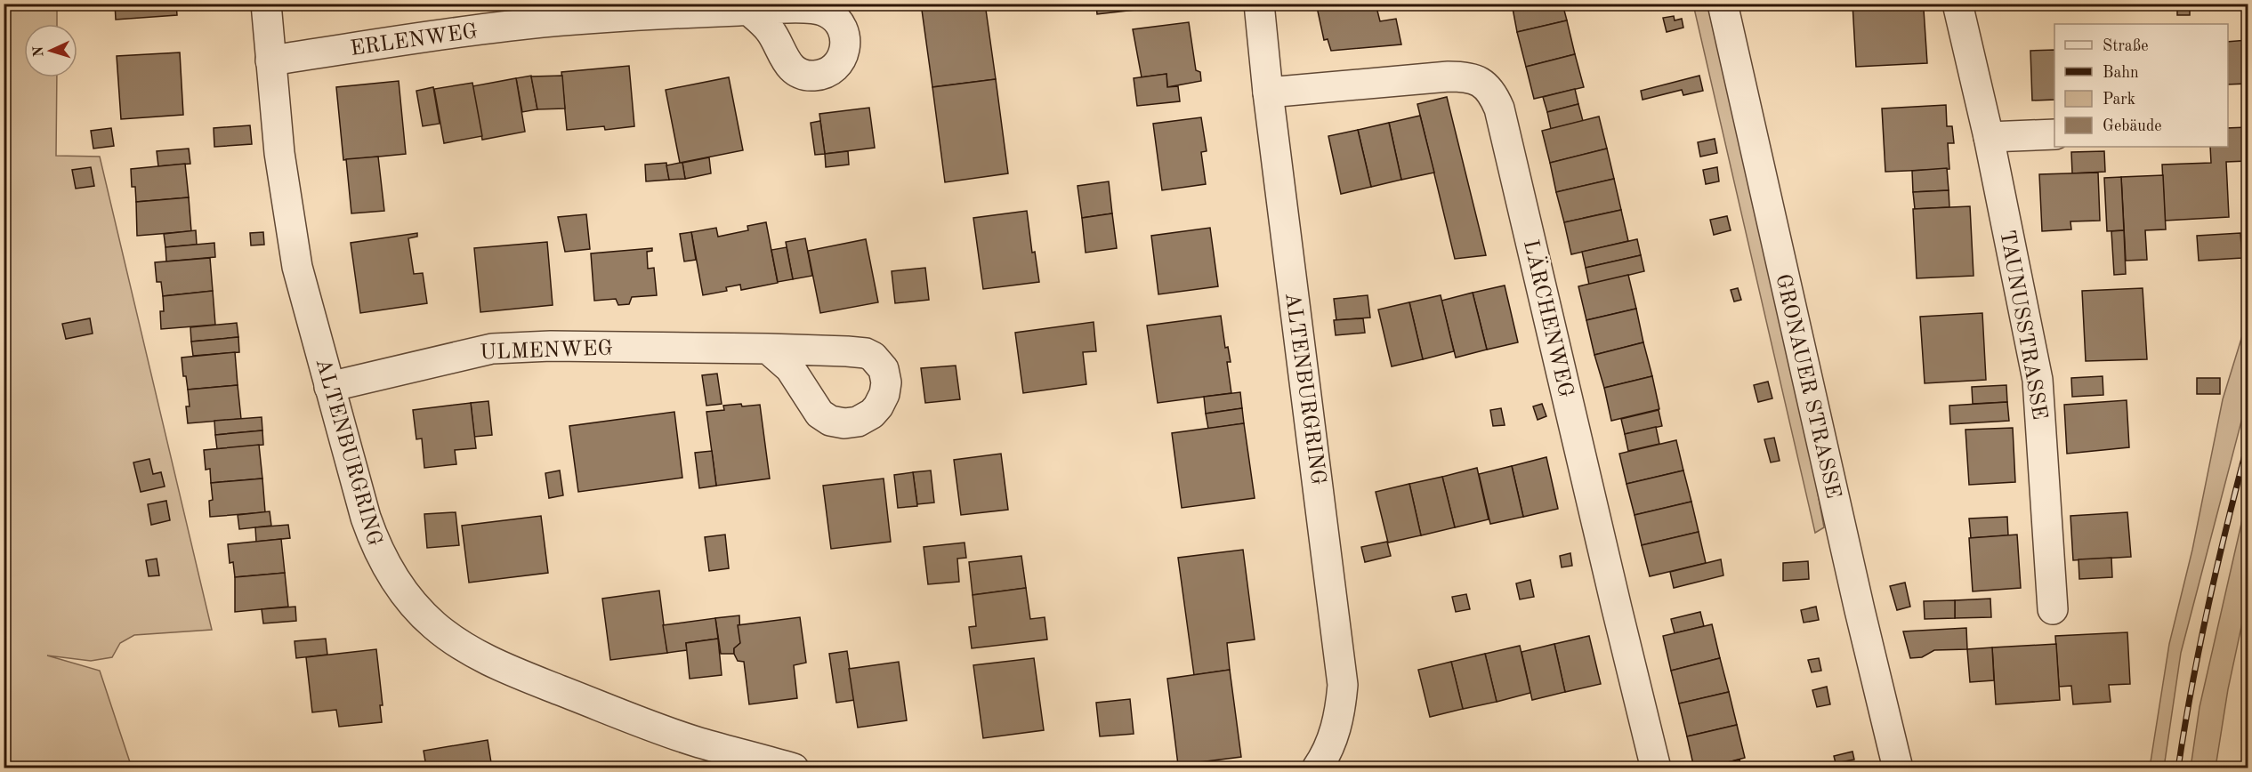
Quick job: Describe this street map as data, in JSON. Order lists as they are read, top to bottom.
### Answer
{
  "streets": {
    "street": [
      "ERLENWEG",
      "LÄRCHENWEG",
      "TAUNUSSTRASSE",
      "ULMENWEG",
      "GRONAUER STRASSE",
      "ALTENBURGRING"
    ]
  },
  "crossings": [
    ["ERLENWEG", "ALTENBURGRING"],
    ["LÄRCHENWEG", "ALTENBURGRING"],
    ["ULMENWEG", "ALTENBURGRING"]
  ],
  "legend": [
    "Straße",
    "Bahn",
    "Park",
    "Gebäude"
  ],
  "north": "left"
}
